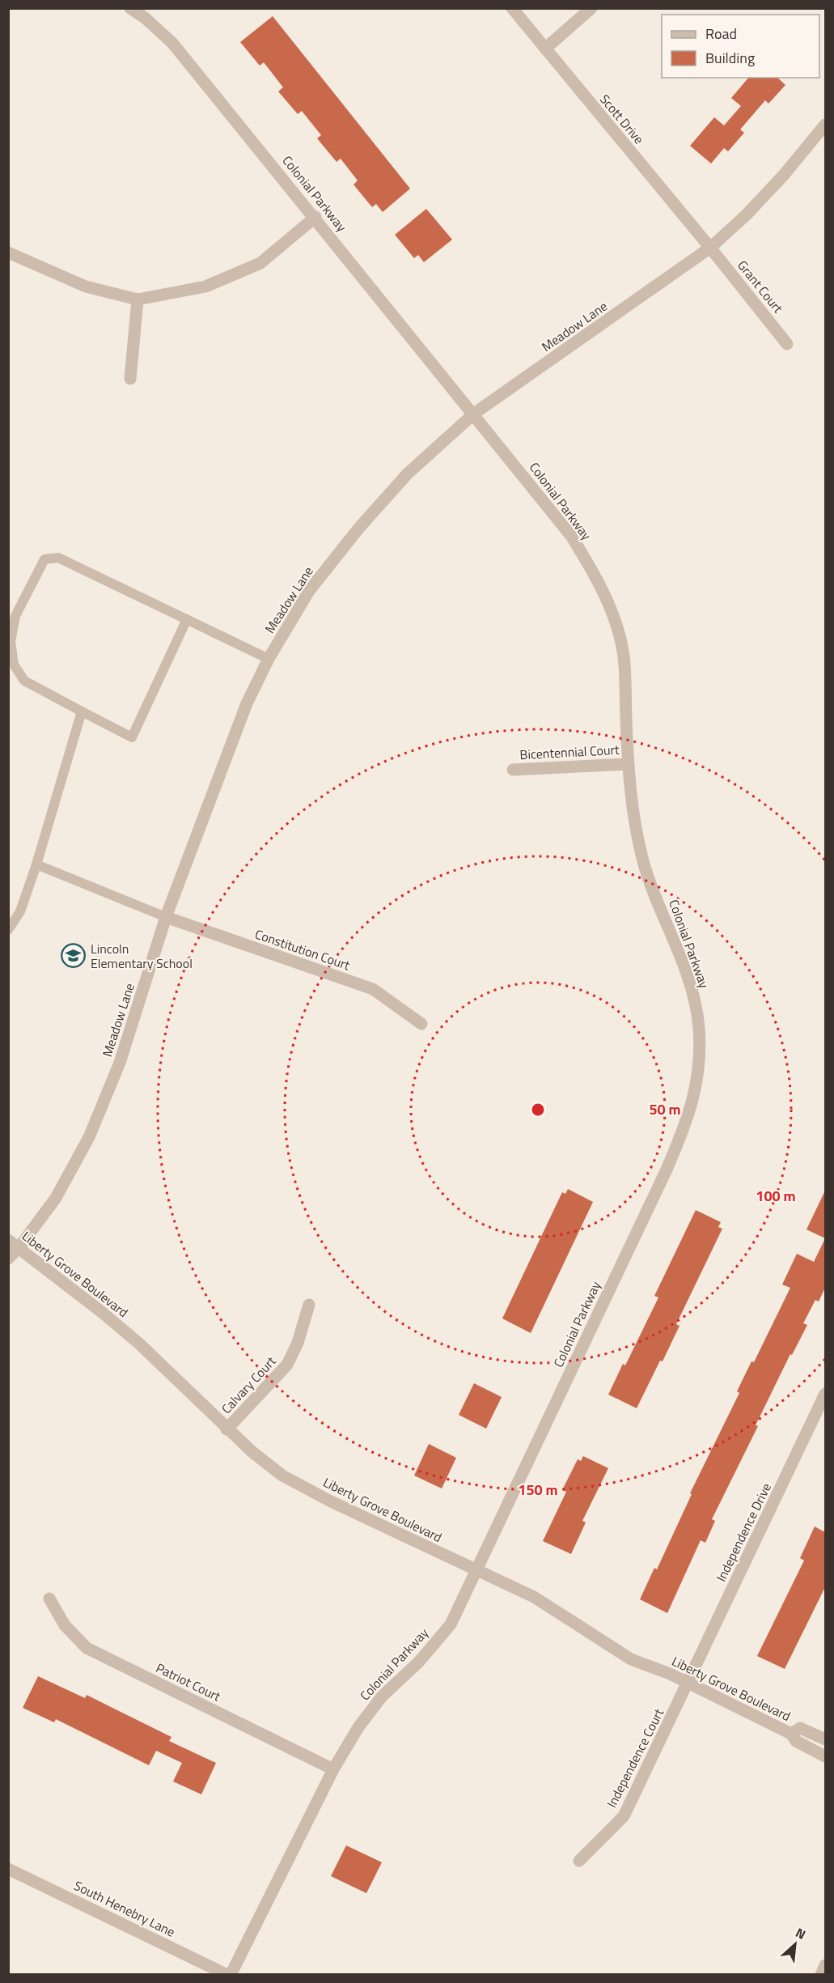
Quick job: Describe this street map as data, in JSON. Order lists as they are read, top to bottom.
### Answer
{
  "streets": {
    "street": [
      "Scott Drive",
      "Colonial Parkway",
      "Grant Court",
      "Meadow Lane",
      "Bicentennial Court",
      "Constitution Court",
      "Liberty Grove Boulevard",
      "Calvary Court",
      "Independence Drive",
      "Patriot Court",
      "Independence Court",
      "South Henebry Lane"
    ]
  },
  "crossings": [
    ["Scott Drive", "Grant Court"],
    ["Scott Drive", "Meadow Lane"],
    ["Colonial Parkway", "Meadow Lane"],
    ["Colonial Parkway", "Bicentennial Court"],
    ["Colonial Parkway", "Liberty Grove Boulevard"],
    ["Colonial Parkway", "Patriot Court"],
    ["Colonial Parkway", "South Henebry Lane"],
    ["Grant Court", "Meadow Lane"],
    ["Meadow Lane", "Constitution Court"],
    ["Meadow Lane", "Liberty Grove Boulevard"],
    ["Liberty Grove Boulevard", "Calvary Court"],
    ["Liberty Grove Boulevard", "Independence Drive"],
    ["Liberty Grove Boulevard", "Independence Court"],
    ["Independence Drive", "Independence Court"]
  ],
  "places": {
    "school or university": ["Lincoln Elementary School"]
  },
  "legend": ["Road", "Building"],
  "north": "top right",
  "rings": ["50 m", "100 m", "150 m"]
}
